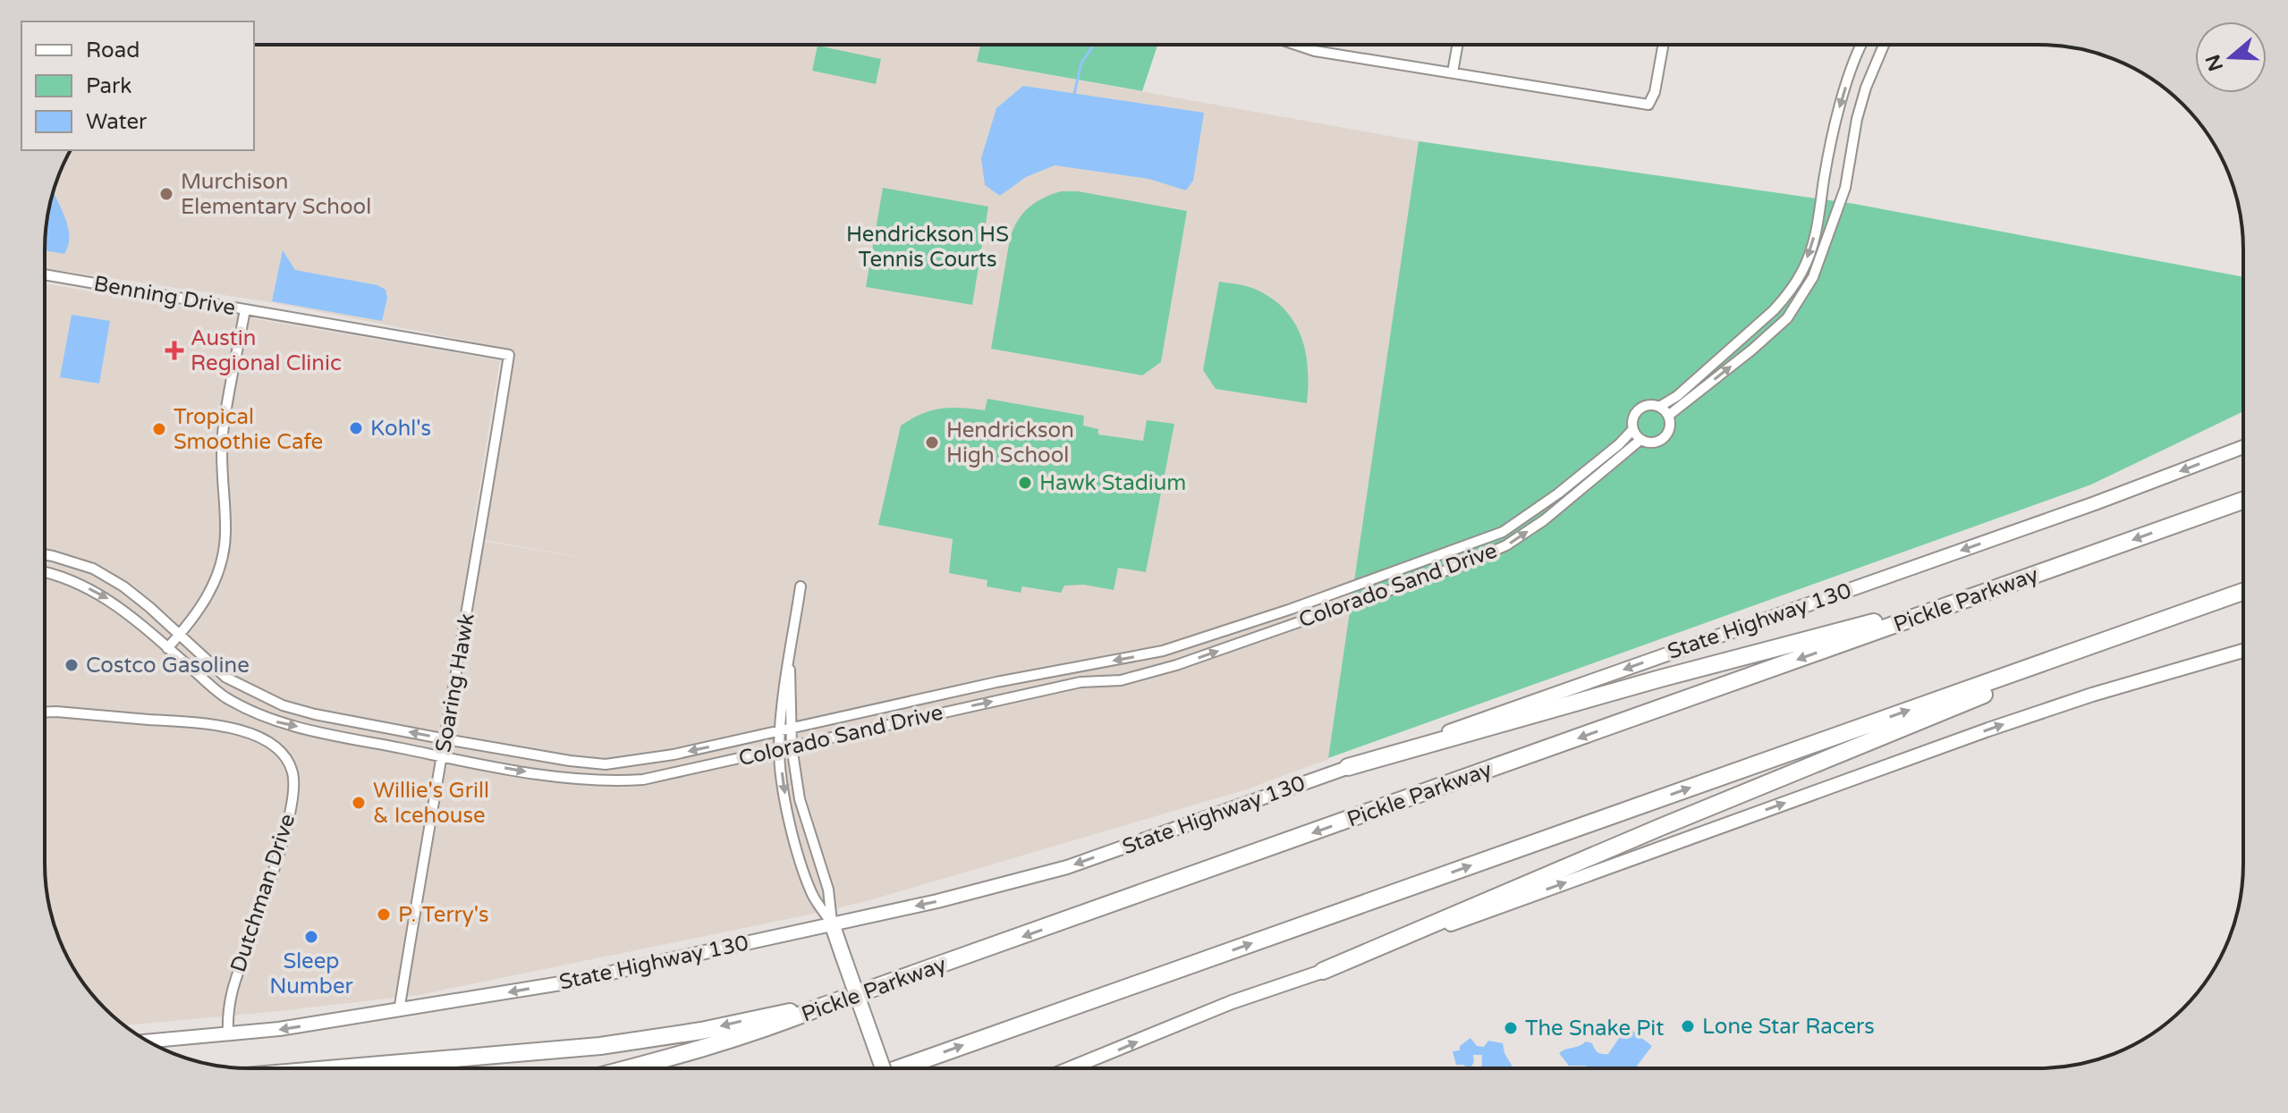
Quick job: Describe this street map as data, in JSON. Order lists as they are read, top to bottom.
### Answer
{
  "streets": {
    "highway": ["Pickle Parkway"],
    "main road": ["State Highway 130"],
    "street": [
      "Benning Drive",
      "Colorado Sand Drive",
      "Soaring Hawk",
      "Dutchman Drive"
    ]
  },
  "crossings": [
    ["Benning Drive", "Soaring Hawk"],
    ["Colorado Sand Drive", "Soaring Hawk"],
    ["State Highway 130", "Soaring Hawk"],
    ["State Highway 130", "Dutchman Drive"]
  ],
  "one_way": ["State Highway 130"],
  "parks": ["Hendrickson HS Tennis Courts"],
  "places": {
    "other": [
      "Murchison Elementary School",
      "Kohl's",
      "Tropical Smoothie Cafe",
      "Hendrickson High School",
      "Hawk Stadium",
      "Costco Gasoline",
      "Willie's Grill & Icehouse",
      "P. Terry's",
      "Sleep Number",
      "Lone Star Racers",
      "The Snake Pit"
    ],
    "health": ["Austin Regional Clinic"]
  },
  "legend": ["Road", "Park", "Water"],
  "north": "left"
}
